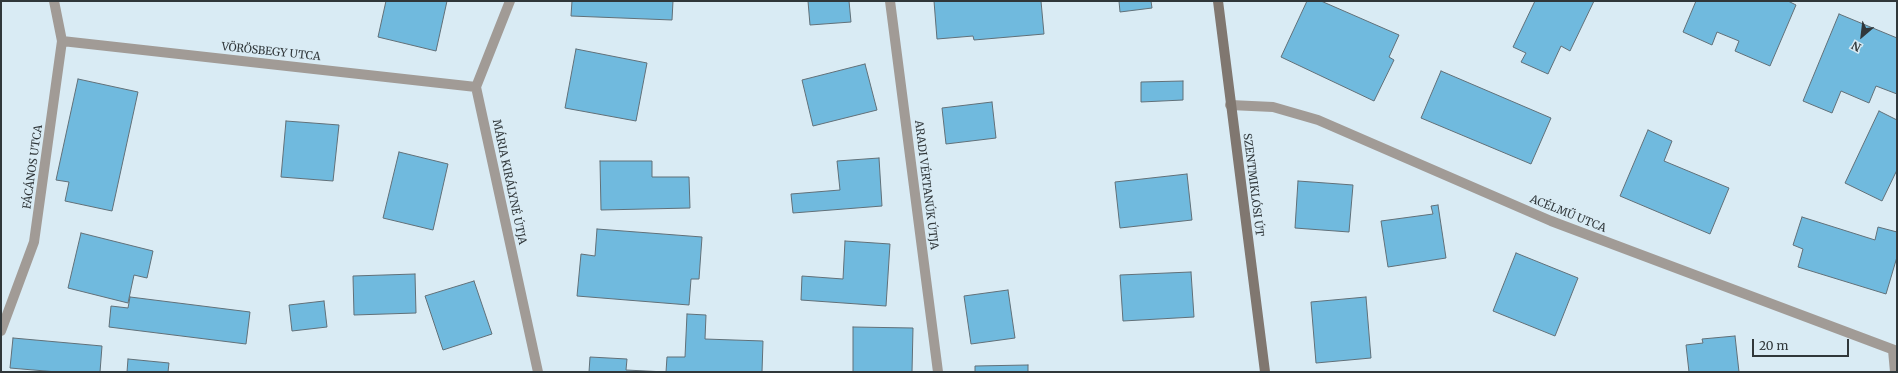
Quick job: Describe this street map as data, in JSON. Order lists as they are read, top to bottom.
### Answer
{
  "streets": {
    "street": [
      "VÖRÖSBEGY UTCA",
      "FÁCÁNOS UTCA",
      "MÁRIA KIRÁLYNÉ ÚTJA",
      "ARADI VÉRTANÚK ÚTJA",
      "SZENTMIKLÓSI ÚT",
      "ACÉLMŰ UTCA"
    ]
  },
  "crossings": [
    ["VÖRÖSBEGY UTCA", "FÁCÁNOS UTCA"],
    ["VÖRÖSBEGY UTCA", "MÁRIA KIRÁLYNÉ ÚTJA"],
    ["SZENTMIKLÓSI ÚT", "ACÉLMŰ UTCA"]
  ],
  "scale_bar": "20 m",
  "north": "bottom left"
}
